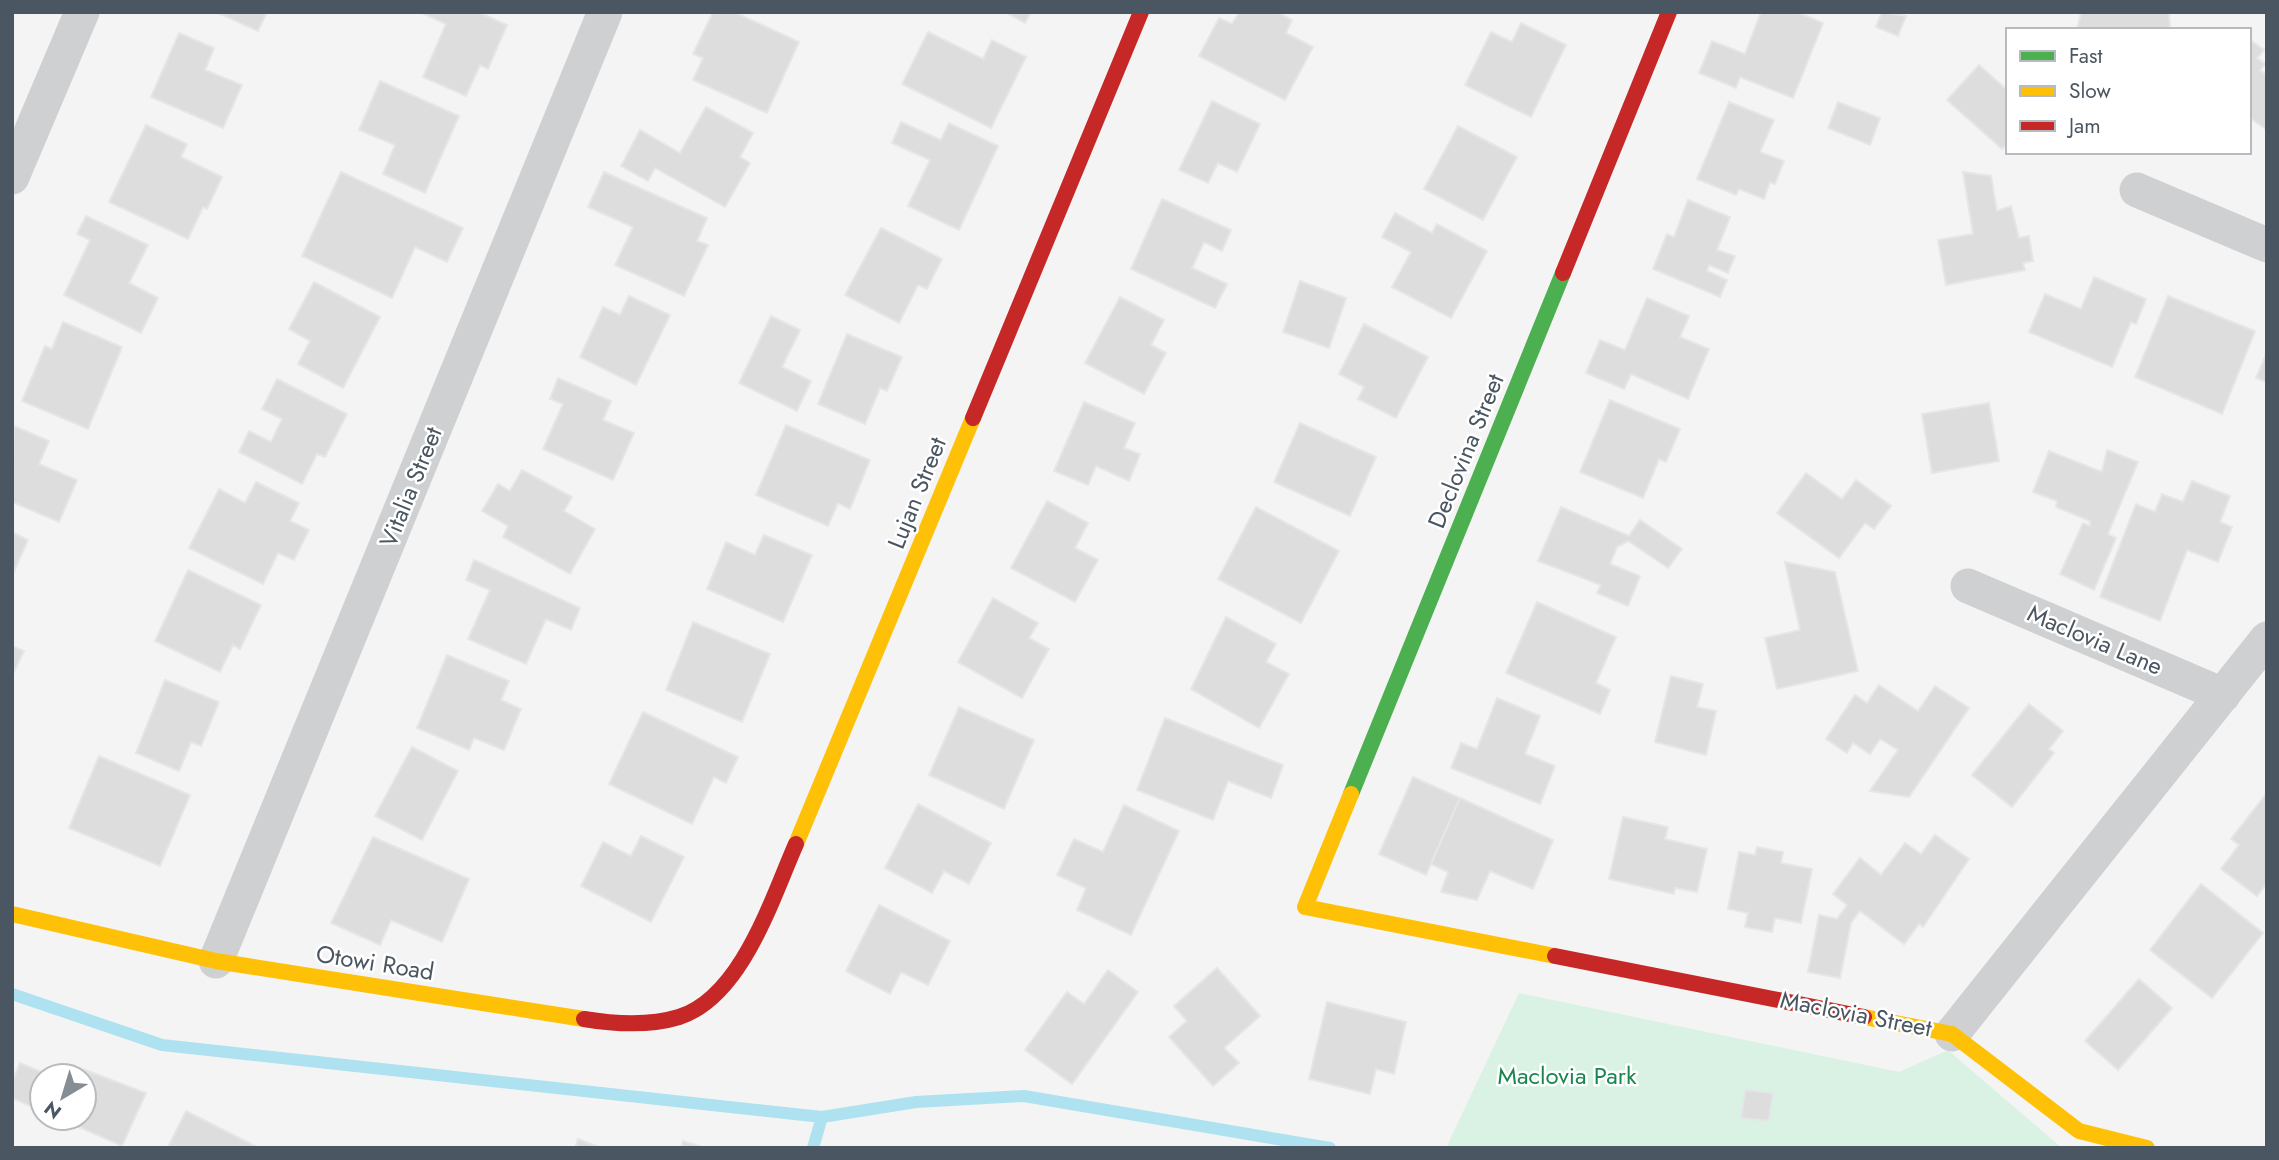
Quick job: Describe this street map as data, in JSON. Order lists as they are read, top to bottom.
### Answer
{
  "streets": {
    "street": [
      "Declovina Street",
      "Vitalia Street",
      "Lujan Street",
      "Maclovia Lane",
      "Otowi Road",
      "Maclovia Street"
    ]
  },
  "crossings": [
    ["Declovina Street", "Maclovia Street"],
    ["Vitalia Street", "Otowi Road"],
    ["Lujan Street", "Otowi Road"],
    ["Maclovia Lane", "Maclovia Street"]
  ],
  "parks": ["Maclovia Park"],
  "legend": ["Fast", "Slow", "Jam"],
  "north": "bottom left"
}
